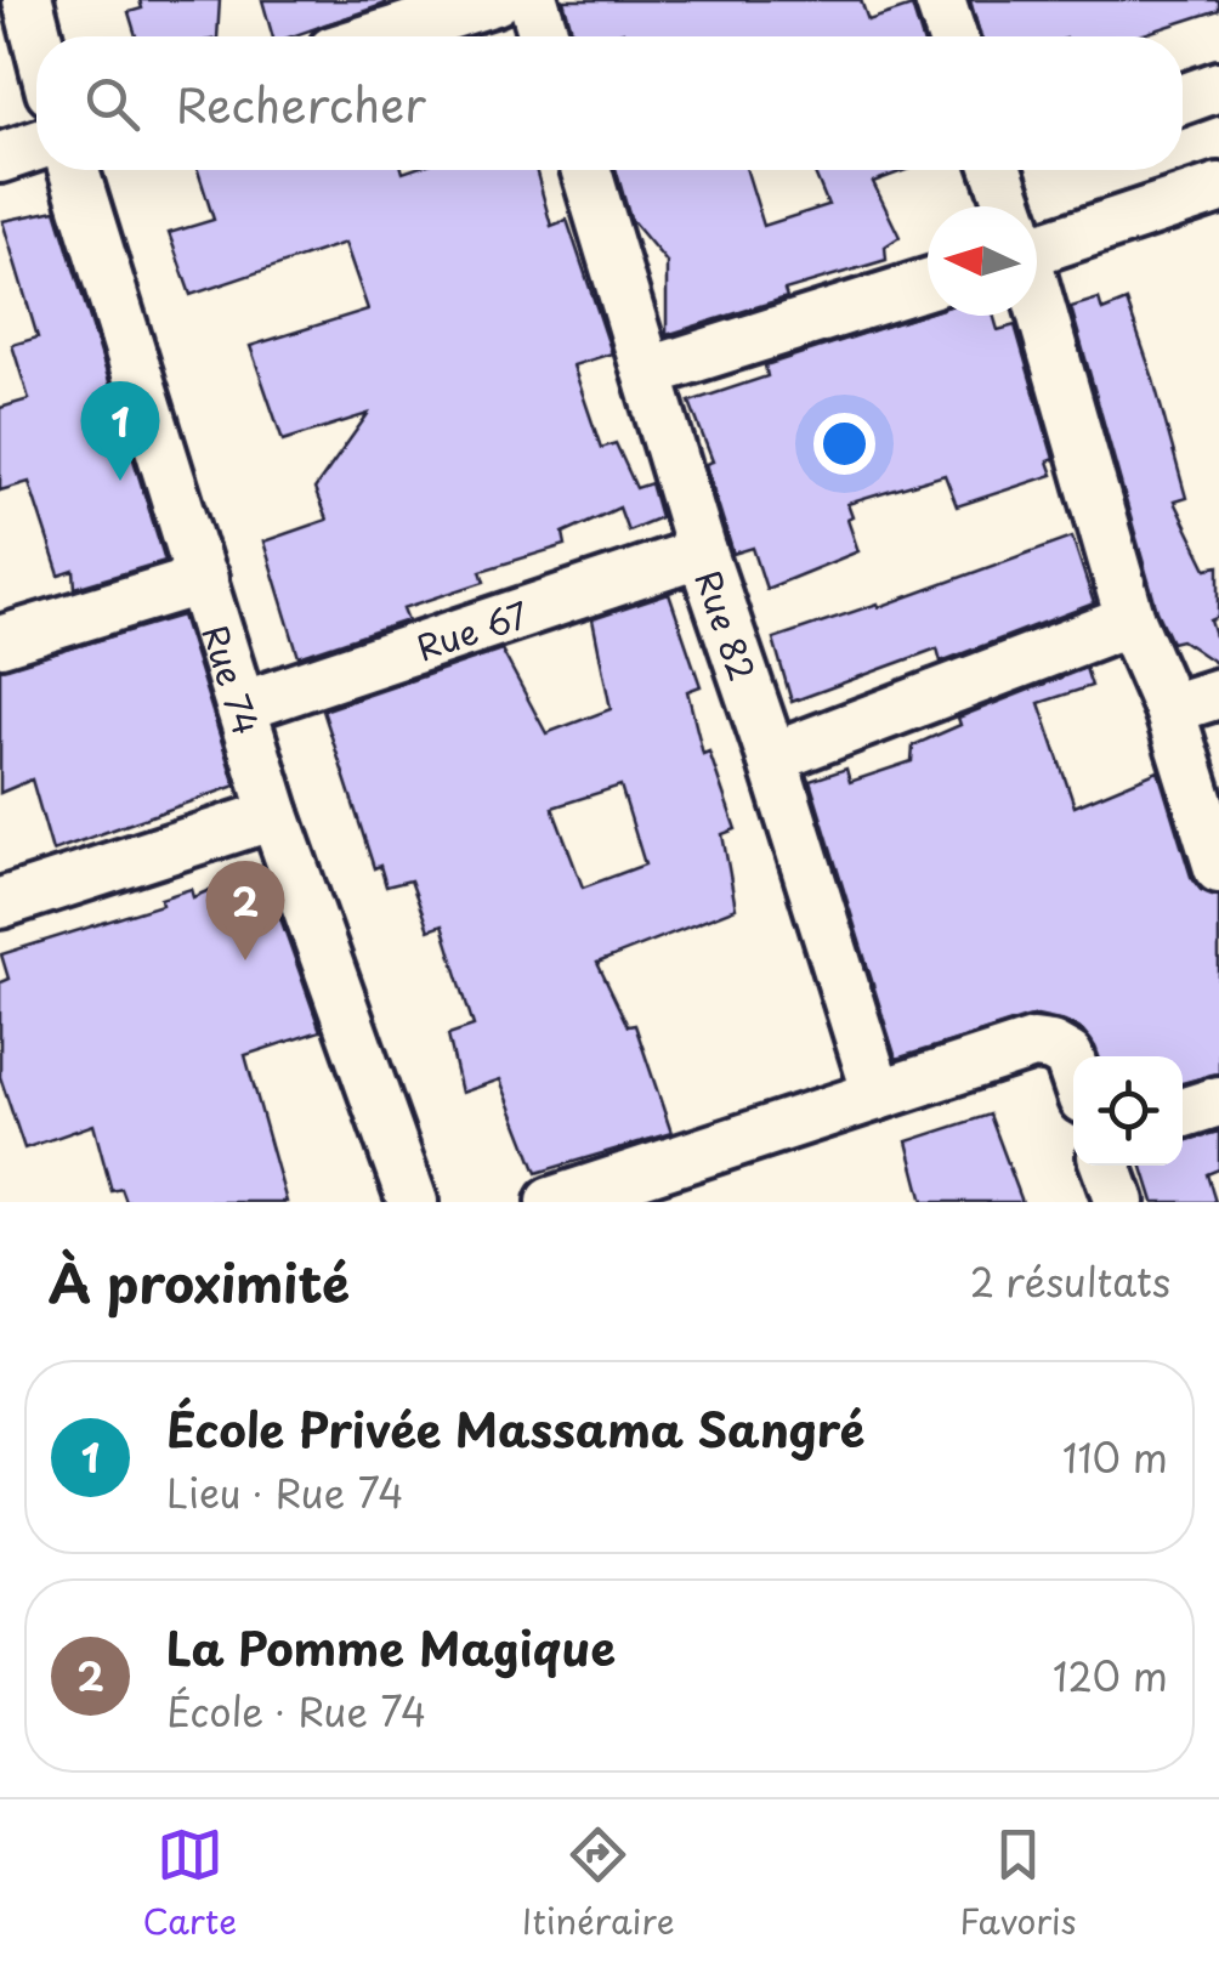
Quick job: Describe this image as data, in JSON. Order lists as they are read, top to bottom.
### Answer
{
  "streets": {
    "street": ["Rue 82", "Rue 67", "Rue 74"]
  },
  "crossings": [
    ["Rue 82", "Rue 67"],
    ["Rue 67", "Rue 74"]
  ],
  "north": "left",
  "page": {
    "search": "Rechercher",
    "pins": ["1", "2"],
    "heading": ["À proximité", "2 résultats"],
    "list": [
      {
        "mark": "1",
        "name": "École Privée Massama Sangré",
        "note": "Lieu · Rue 74",
        "value": "110 m"
      },
      {
        "mark": "2",
        "name": "La Pomme Magique",
        "note": "École · Rue 74",
        "value": "120 m"
      }
    ],
    "nav": ["Carte", "Itinéraire", "Favoris"]
  }
}
